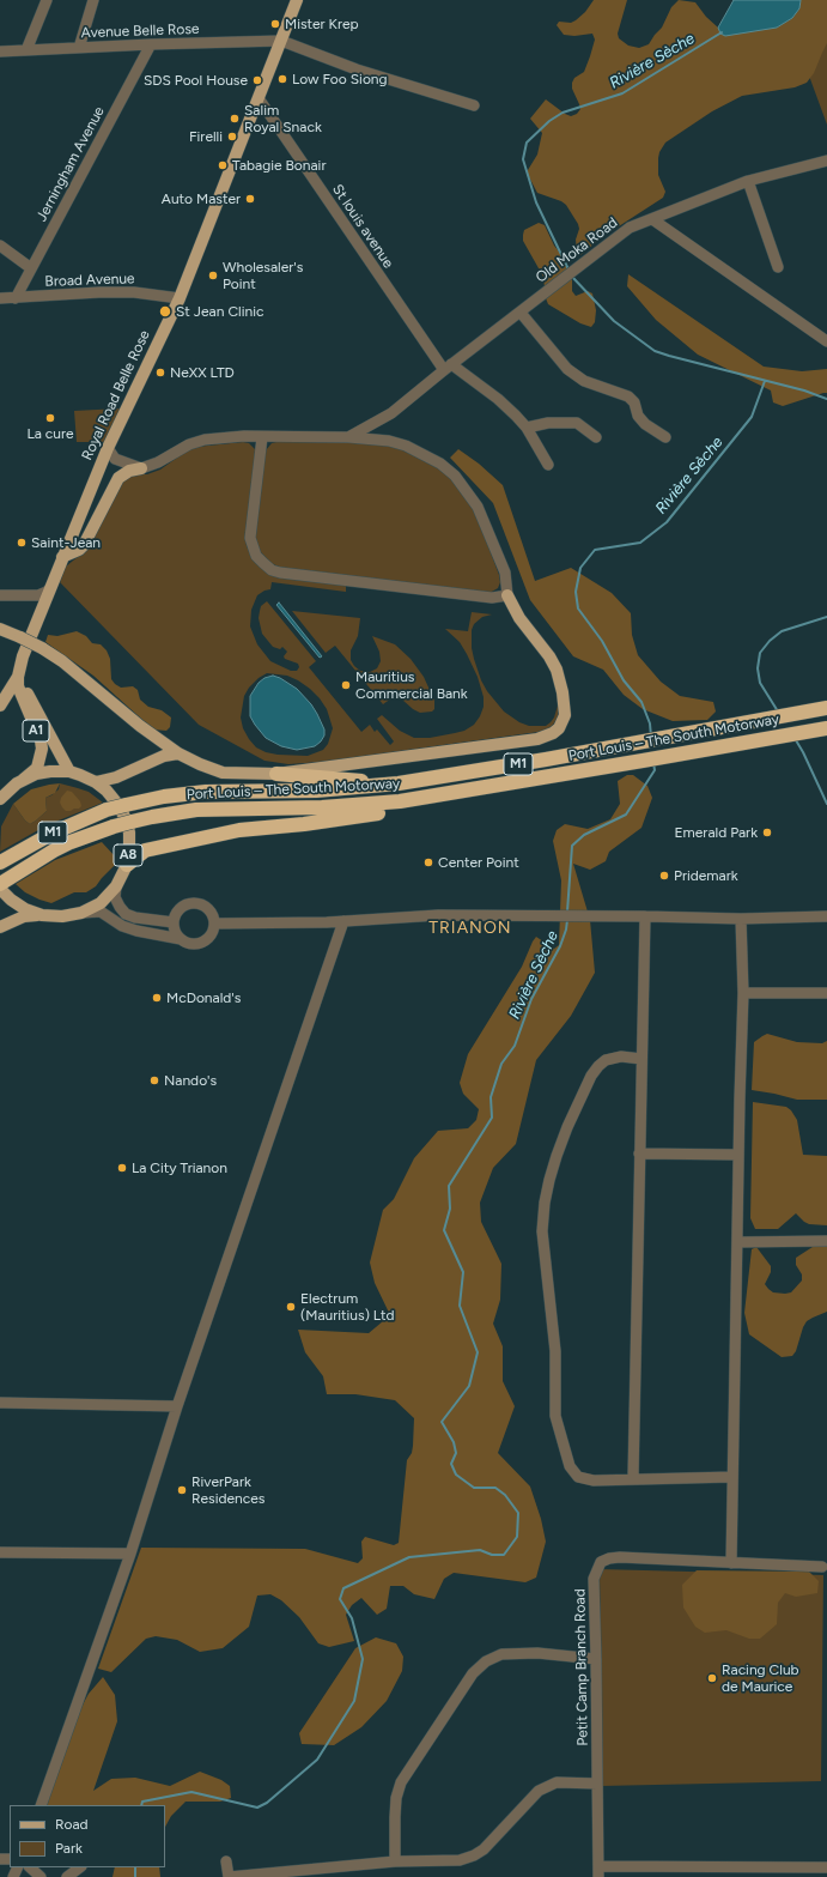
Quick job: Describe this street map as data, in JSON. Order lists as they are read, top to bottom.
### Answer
{
  "streets": {
    "highway": ["Port Louis – The South Motorway", "M1"],
    "main road": ["Royal Road Belle Rose", "A1", "A8"],
    "street": [
      "Avenue Belle Rose",
      "Jerningham Avenue",
      "St louis avenue",
      "Old Moka Road",
      "Broad Avenue",
      "Petit Camp Branch Road"
    ]
  },
  "crossings": [
    ["Avenue Belle Rose", "Jerningham Avenue"],
    ["Avenue Belle Rose", "Royal Road Belle Rose"],
    ["Jerningham Avenue", "Broad Avenue"],
    ["St louis avenue", "Old Moka Road"],
    ["St louis avenue", "Royal Road Belle Rose"],
    ["Broad Avenue", "Royal Road Belle Rose"],
    ["Royal Road Belle Rose", "A1"],
    ["A1", "A8"],
    ["Port Louis – The South Motorway", "A8"]
  ],
  "districts": ["TRIANON"],
  "water": ["Rivière Sèche"],
  "places": [
    "Mister Krep",
    "Low Foo Siong",
    "SDS Pool House",
    "Salim Royal Snack",
    "Firelli",
    "Tabagie Bonair",
    "Auto Master",
    "Wholesaler's Point",
    "St Jean Clinic",
    "NeXX LTD",
    "La cure",
    "Saint-Jean",
    "Mauritius Commercial Bank",
    "Emerald Park",
    "Center Point",
    "Pridemark",
    "McDonald's",
    "Nando's",
    "La City Trianon",
    "Electrum (Mauritius) Ltd",
    "RiverPark Residences",
    "Racing Club de Maurice"
  ],
  "legend": ["Road", "Park"]
}
